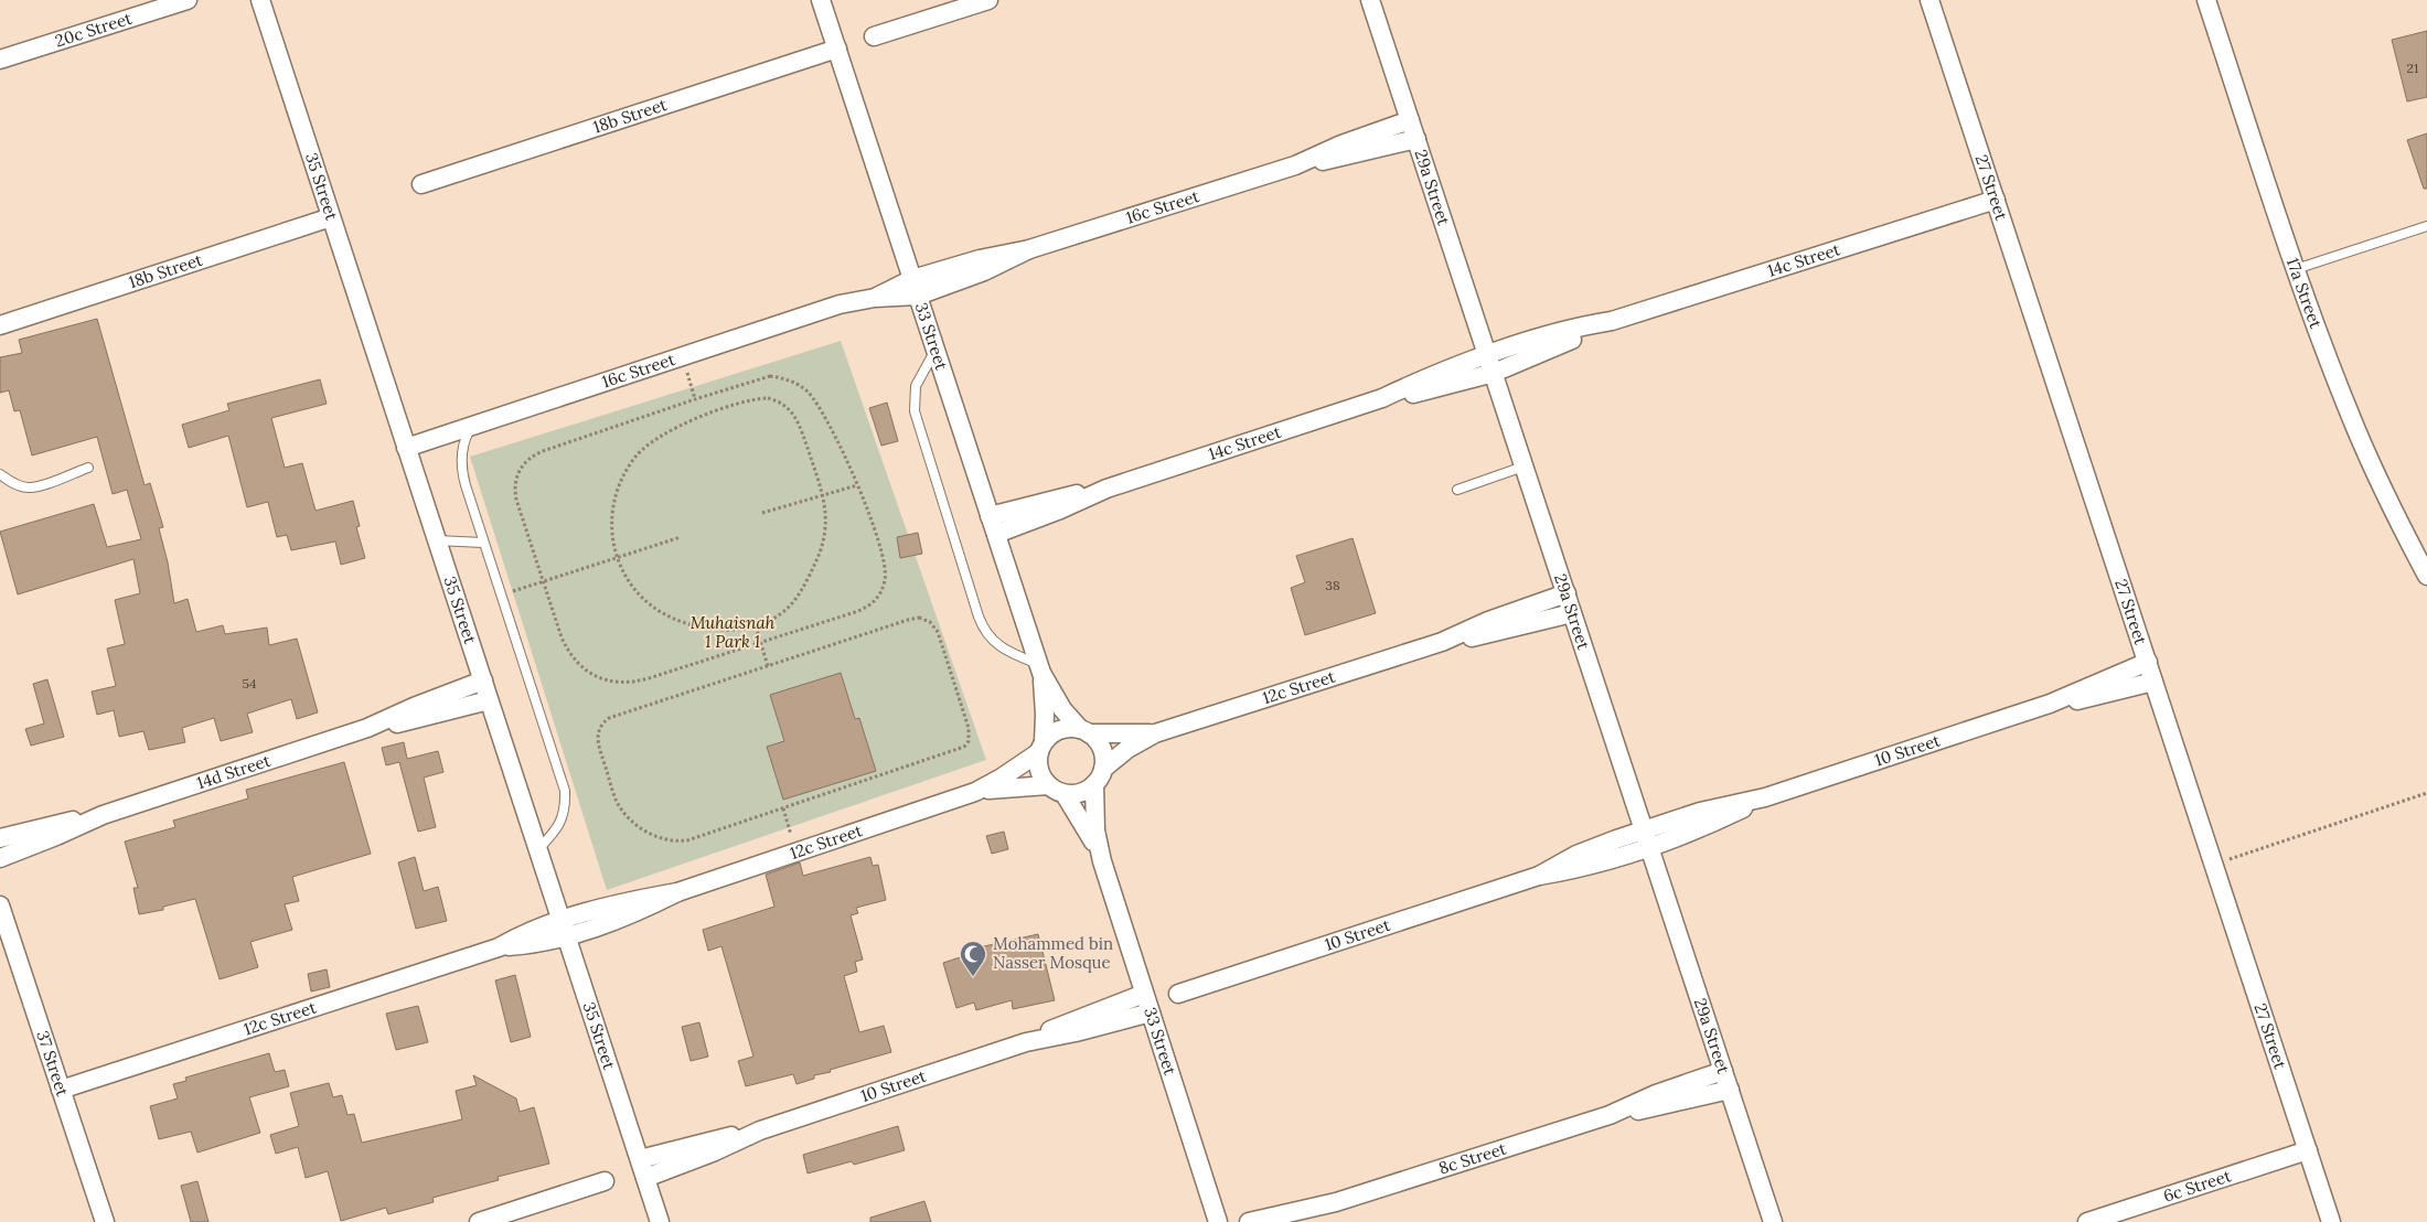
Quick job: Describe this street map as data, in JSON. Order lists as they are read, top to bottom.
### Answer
{
  "streets": {
    "street": [
      "20c Street",
      "18b Street",
      "35 Street",
      "29a Street",
      "27 Street",
      "16c Street",
      "14c Street",
      "17a Street",
      "33 Street",
      "12c Street",
      "10 Street",
      "14d Street",
      "37 Street",
      "8c Street",
      "6c Street"
    ]
  },
  "crossings": [
    ["18b Street", "35 Street"],
    ["18b Street", "33 Street"],
    ["35 Street", "16c Street"],
    ["35 Street", "12c Street"],
    ["35 Street", "10 Street"],
    ["35 Street", "14d Street"],
    ["29a Street", "16c Street"],
    ["29a Street", "14c Street"],
    ["29a Street", "12c Street"],
    ["29a Street", "10 Street"],
    ["29a Street", "8c Street"],
    ["27 Street", "14c Street"],
    ["27 Street", "10 Street"],
    ["27 Street", "6c Street"],
    ["16c Street", "33 Street"],
    ["14c Street", "33 Street"],
    ["33 Street", "12c Street"],
    ["33 Street", "10 Street"],
    ["12c Street", "37 Street"]
  ],
  "parks": ["Muhaisnah 1 Park 1"],
  "places": {
    "mosque": ["Mohammed bin Nasser Mosque"]
  },
  "house_numbers": ["21", "38", "54"]
}
